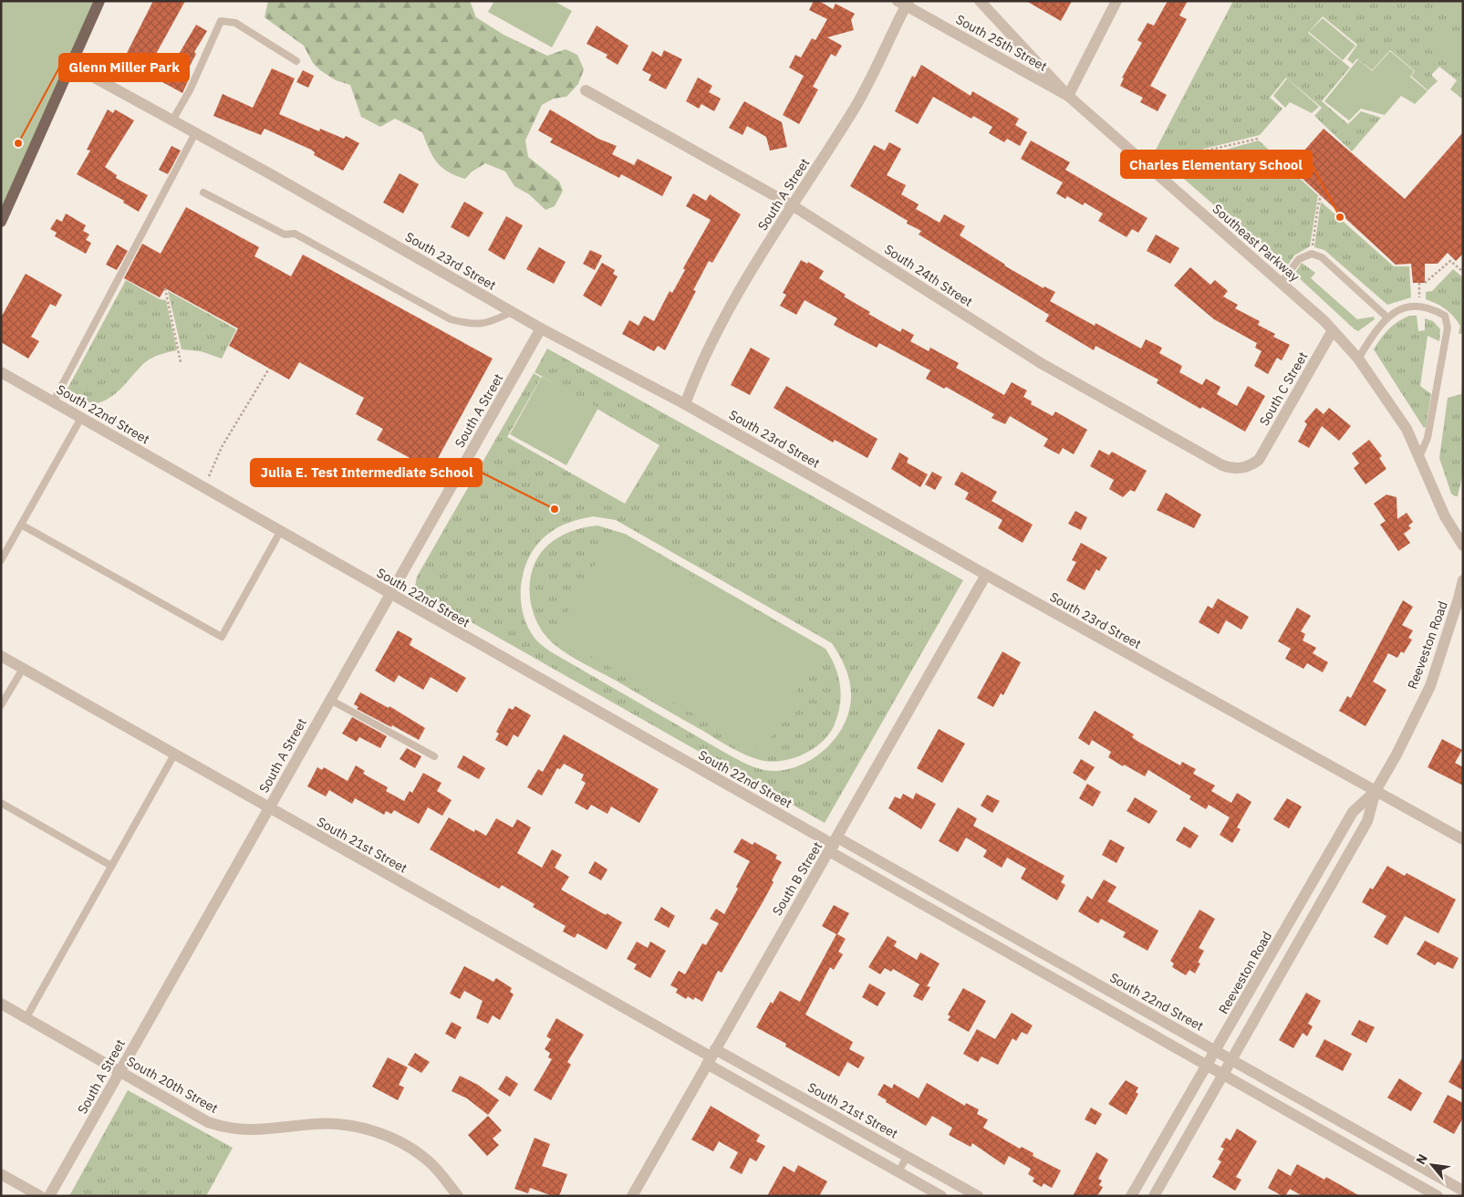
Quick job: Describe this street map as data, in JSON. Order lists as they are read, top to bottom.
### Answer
{
  "streets": {
    "street": [
      "South 25th Street",
      "South A Street",
      "Southeast Parkway",
      "South 23rd Street",
      "South 24th Street",
      "South C Street",
      "South 22nd Street",
      "Reeveston Road",
      "South 21st Street",
      "South B Street",
      "South 20th Street"
    ]
  },
  "crossings": [
    ["South 25th Street", "South A Street"],
    ["South 25th Street", "Southeast Parkway"],
    ["South A Street", "South 23rd Street"],
    ["South A Street", "South 24th Street"],
    ["South A Street", "South 22nd Street"],
    ["South A Street", "South 21st Street"],
    ["South A Street", "South 20th Street"],
    ["Southeast Parkway", "South C Street"],
    ["South 23rd Street", "Reeveston Road"],
    ["South 23rd Street", "South B Street"],
    ["South 24th Street", "South C Street"],
    ["South 22nd Street", "Reeveston Road"],
    ["South 22nd Street", "South B Street"],
    ["South 21st Street", "South B Street"]
  ],
  "places": ["Glenn Miller Park", "Charles Elementary School", "Julia E. Test Intermediate School"],
  "north": "top left"
}
